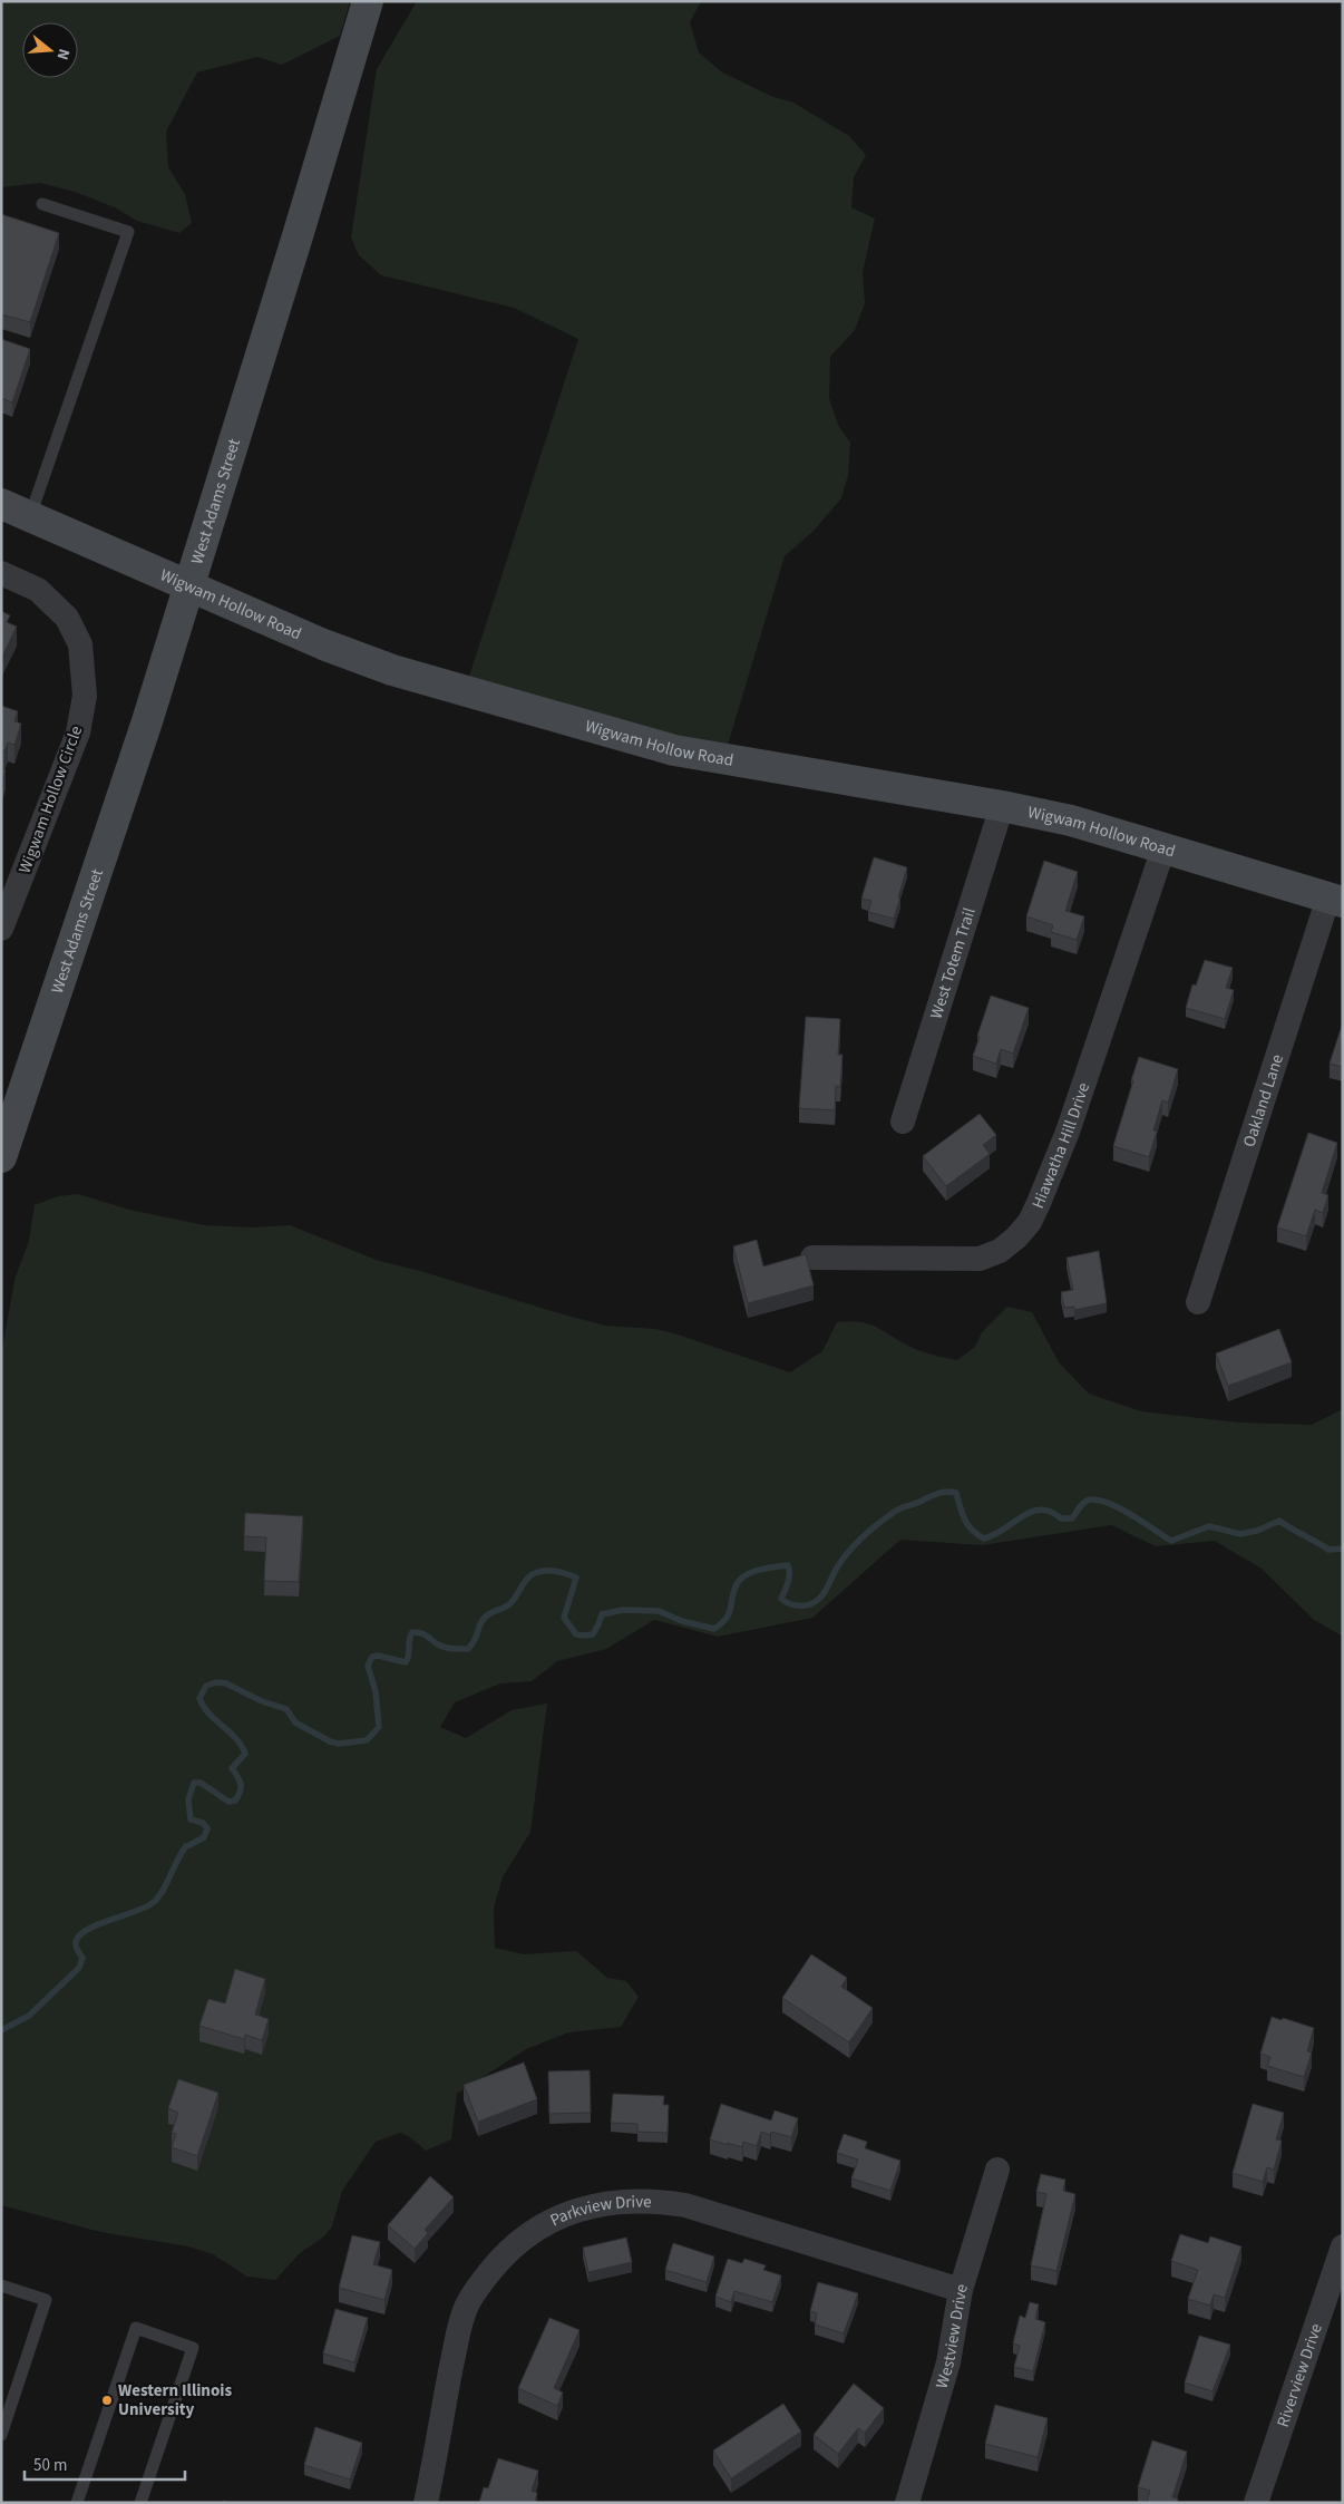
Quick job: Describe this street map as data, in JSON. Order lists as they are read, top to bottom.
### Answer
{
  "streets": {
    "street": [
      "West Adams Street",
      "Wigwam Hollow Road",
      "Wigwam Hollow Circle",
      "West Totem Trail",
      "Oakland Lane",
      "Hiawatha Hill Drive",
      "Parkview Drive",
      "Westview Drive",
      "Riverview Drive"
    ]
  },
  "crossings": [
    ["West Adams Street", "Wigwam Hollow Road"],
    ["Wigwam Hollow Road", "West Totem Trail"],
    ["Wigwam Hollow Road", "Oakland Lane"],
    ["Wigwam Hollow Road", "Hiawatha Hill Drive"],
    ["Parkview Drive", "Westview Drive"]
  ],
  "places": ["Western Illinois University"],
  "scale_bar": "50 m",
  "north": "right"
}
